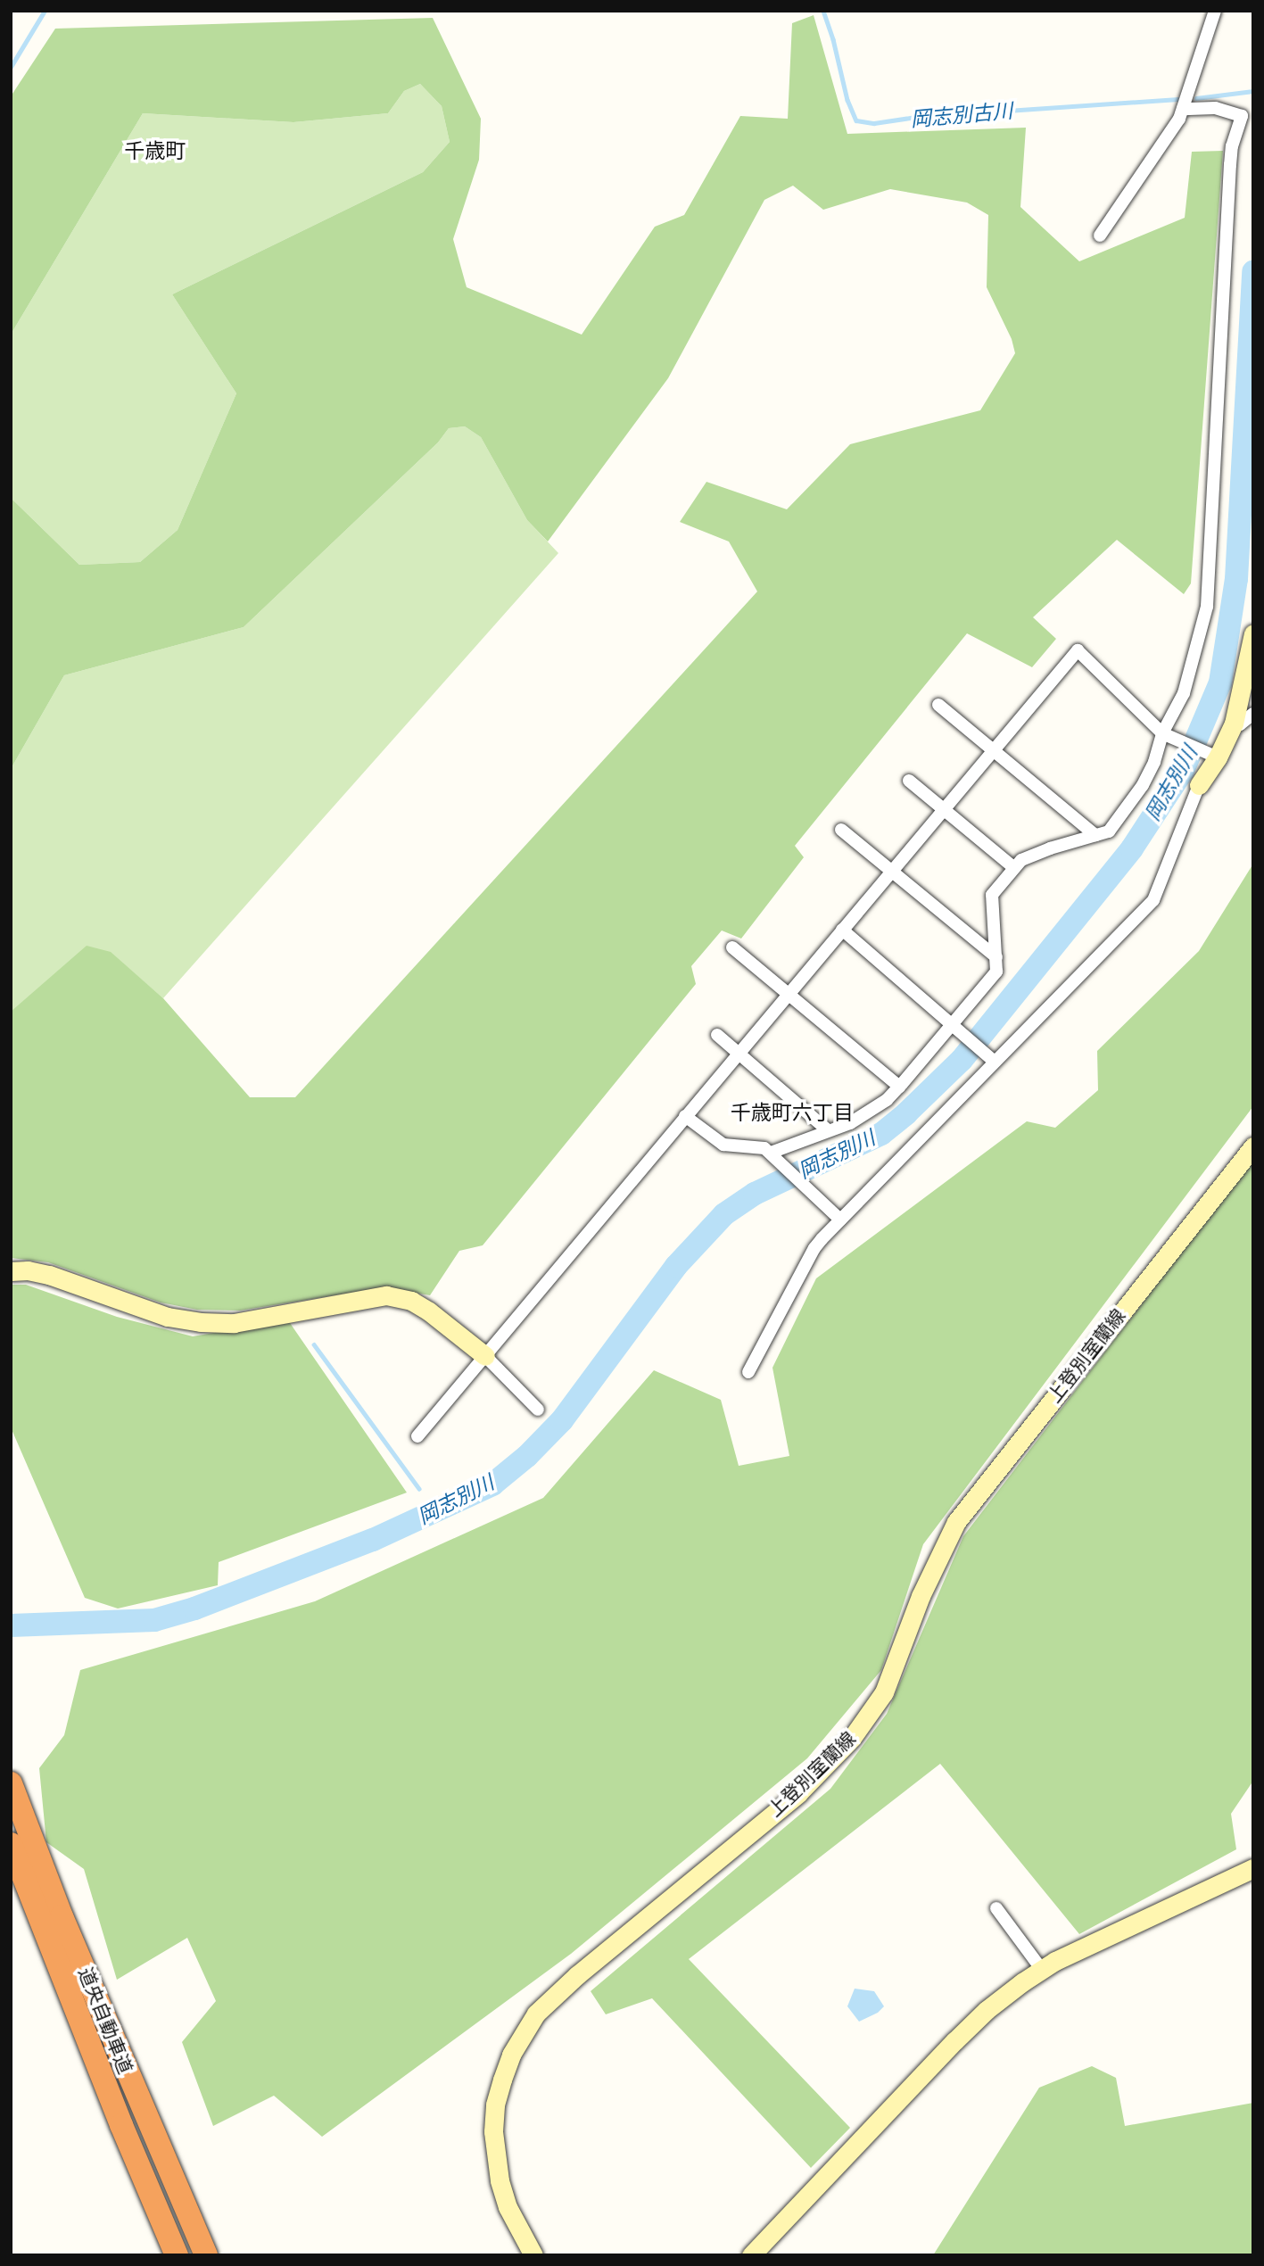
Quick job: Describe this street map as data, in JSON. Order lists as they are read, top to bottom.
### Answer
{
  "streets": {
    "highway": ["道央自動車道"],
    "main road": ["上登別室蘭線"]
  },
  "districts": ["千歳町", "千歳町六丁目"],
  "water": ["岡志別古川", "岡志別川"]
}
